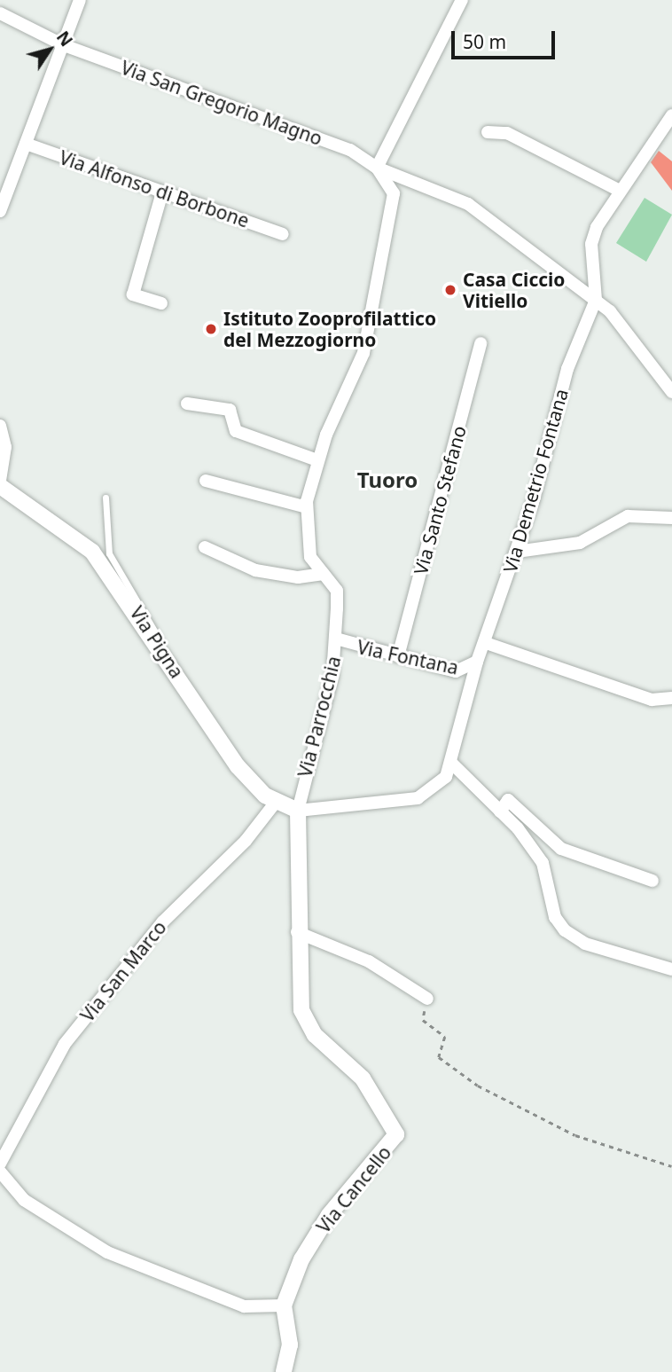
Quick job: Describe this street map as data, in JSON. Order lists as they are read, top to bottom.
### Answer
{
  "streets": {
    "street": [
      "Via San Gregorio Magno",
      "Via Alfonso di Borbone",
      "Via Demetrio Fontana",
      "Via Santo Stefano",
      "Via Pigna",
      "Via Fontana",
      "Via Parrocchia",
      "Via San Marco",
      "Via Cancello"
    ]
  },
  "crossings": [
    ["Via San Gregorio Magno", "Via Parrocchia"],
    ["Via Demetrio Fontana", "Via Fontana"],
    ["Via Santo Stefano", "Via Fontana"],
    ["Via Pigna", "Via Parrocchia"],
    ["Via Pigna", "Via San Marco"],
    ["Via Pigna", "Via Cancello"],
    ["Via Fontana", "Via Parrocchia"],
    ["Via Parrocchia", "Via Cancello"]
  ],
  "districts": ["Tuoro"],
  "places": ["Casa Ciccio Vitiello", "Istituto Zooprofilattico del Mezzogiorno"],
  "scale_bar": "50 m",
  "north": "top right"
}
